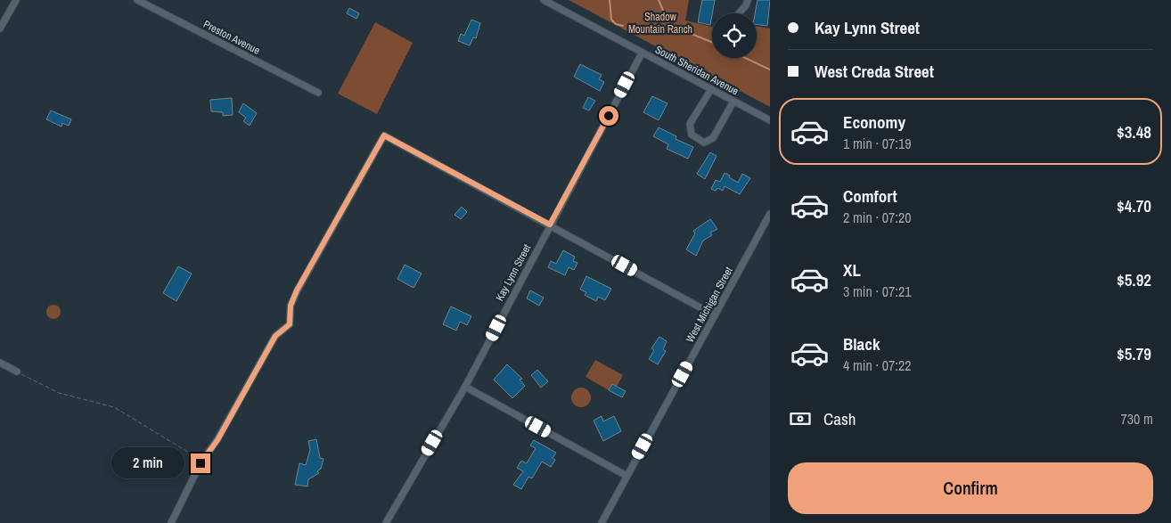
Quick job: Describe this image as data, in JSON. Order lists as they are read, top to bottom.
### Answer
{
  "streets": {
    "street": [
      "Preston Avenue",
      "South Sheridan Avenue",
      "Kay Lynn Street",
      "West Michigan Street"
    ]
  },
  "crossings": [
    ["South Sheridan Avenue", "Kay Lynn Street"]
  ],
  "parks": ["Shadow Mountain Ranch"],
  "page": {
    "banner": ["Kay Lynn Street", "West Creda Street"],
    "list": [
      {
        "name": "Economy",
        "note": "1 min · 07:19",
        "value": "$3.48"
      },
      {
        "name": "Comfort",
        "note": "2 min · 07:20",
        "value": "$4.70"
      },
      {
        "name": "XL",
        "note": "3 min · 07:21",
        "value": "$5.92"
      },
      {
        "name": "Black",
        "note": "4 min · 07:22",
        "value": "$5.79"
      }
    ],
    "pay": ["Cash", "730 m"],
    "bubble": "2 min",
    "buttons": "Confirm"
  }
}
